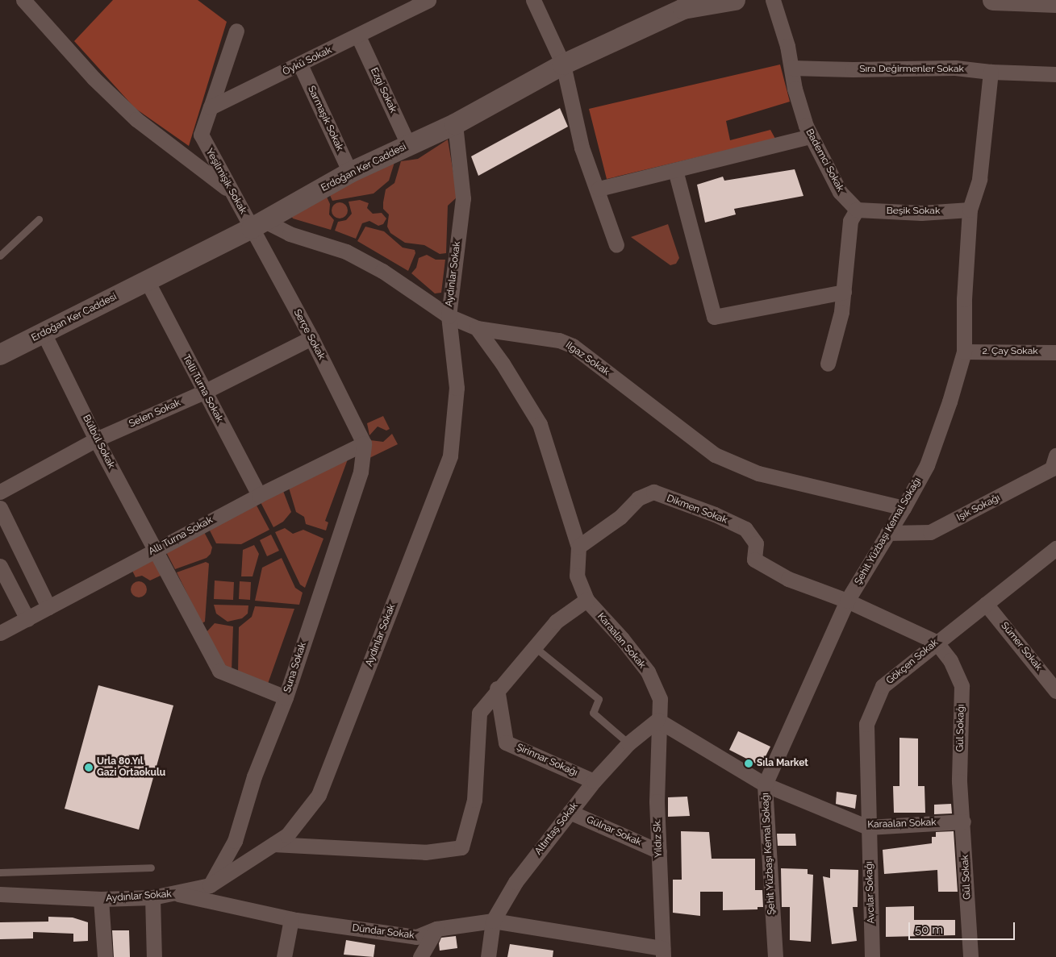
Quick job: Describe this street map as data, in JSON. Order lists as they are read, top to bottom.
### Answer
{
  "streets": {
    "main road": ["Erdoğan Ker Caddesi"],
    "street": [
      "Öykü Sokak",
      "Sıra Değirmenler Sokak",
      "Ezgi Sokak",
      "Sarmaşık Sokak",
      "Bademci Sokak",
      "Yeşilmişik Sokak",
      "Beşik Sokak",
      "Aydınlar Sokak",
      "Serçe Sokak",
      "2. Çay Sokak",
      "Ilgaz Sokak",
      "Telli Turna Sokak",
      "Selen Sokak",
      "Bülbül Sokak",
      "Işık Sokağı",
      "Dikmen Sokak",
      "Şehit Yüzbaşı Kemal Sokağı",
      "Allı Turna Sokak",
      "Karaalan Sokak",
      "Sümer Sokak",
      "Gökçen Sokak",
      "Suna Sokak",
      "Gül Sokağı",
      "Şirinnar Sokağı",
      "Altıntaş Sokak",
      "Gülnar Sokak",
      "Yıldız Sk.",
      "Gül Sokak",
      "Avcılar Sokağı",
      "Dündar Sokak"
    ]
  },
  "crossings": [
    ["Öykü Sokak", "Ezgi Sokak"],
    ["Öykü Sokak", "Sarmaşık Sokak"],
    ["Öykü Sokak", "Yeşilmişik Sokak"],
    ["Sıra Değirmenler Sokak", "Bademci Sokak"],
    ["Sıra Değirmenler Sokak", "Şehit Yüzbaşı Kemal Sokağı"],
    ["Ezgi Sokak", "Erdoğan Ker Caddesi"],
    ["Sarmaşık Sokak", "Erdoğan Ker Caddesi"],
    ["Bademci Sokak", "Beşik Sokak"],
    ["Erdoğan Ker Caddesi", "Yeşilmişik Sokak"],
    ["Erdoğan Ker Caddesi", "Aydınlar Sokak"],
    ["Erdoğan Ker Caddesi", "Serçe Sokak"],
    ["Erdoğan Ker Caddesi", "Ilgaz Sokak"],
    ["Erdoğan Ker Caddesi", "Telli Turna Sokak"],
    ["Erdoğan Ker Caddesi", "Bülbül Sokak"],
    ["Yeşilmişik Sokak", "Serçe Sokak"],
    ["Yeşilmişik Sokak", "Ilgaz Sokak"],
    ["Beşik Sokak", "Şehit Yüzbaşı Kemal Sokağı"],
    ["Aydınlar Sokak", "Ilgaz Sokak"],
    ["Aydınlar Sokak", "Suna Sokak"],
    ["Aydınlar Sokak", "Dündar Sokak"],
    ["Serçe Sokak", "Ilgaz Sokak"],
    ["Serçe Sokak", "Selen Sokak"],
    ["Serçe Sokak", "Allı Turna Sokak"],
    ["Serçe Sokak", "Suna Sokak"],
    ["2. Çay Sokak", "Şehit Yüzbaşı Kemal Sokağı"],
    ["Ilgaz Sokak", "Şehit Yüzbaşı Kemal Sokağı"],
    ["Ilgaz Sokak", "Karaalan Sokak"],
    ["Telli Turna Sokak", "Selen Sokak"],
    ["Telli Turna Sokak", "Allı Turna Sokak"],
    ["Selen Sokak", "Bülbül Sokak"],
    ["Bülbül Sokak", "Allı Turna Sokak"],
    ["Bülbül Sokak", "Suna Sokak"],
    ["Işık Sokağı", "Şehit Yüzbaşı Kemal Sokağı"],
    ["Dikmen Sokak", "Şehit Yüzbaşı Kemal Sokağı"],
    ["Dikmen Sokak", "Karaalan Sokak"],
    ["Dikmen Sokak", "Gökçen Sokak"],
    ["Dikmen Sokak", "Gül Sokağı"],
    ["Şehit Yüzbaşı Kemal Sokağı", "Karaalan Sokak"],
    ["Allı Turna Sokak", "Suna Sokak"],
    ["Karaalan Sokak", "Gökçen Sokak"],
    ["Karaalan Sokak", "Gül Sokağı"],
    ["Karaalan Sokak", "Altıntaş Sokak"],
    ["Karaalan Sokak", "Yıldız Sk."],
    ["Karaalan Sokak", "Gül Sokak"],
    ["Karaalan Sokak", "Avcılar Sokağı"],
    ["Sümer Sokak", "Gökçen Sokak"],
    ["Gökçen Sokak", "Gül Sokağı"],
    ["Gökçen Sokak", "Avcılar Sokağı"],
    ["Gül Sokağı", "Gül Sokak"],
    ["Şirinnar Sokağı", "Altıntaş Sokak"],
    ["Altıntaş Sokak", "Gülnar Sokak"],
    ["Altıntaş Sokak", "Yıldız Sk."],
    ["Altıntaş Sokak", "Dündar Sokak"],
    ["Gülnar Sokak", "Yıldız Sk."],
    ["Yıldız Sk.", "Dündar Sokak"]
  ],
  "places": ["Sıla Market", "Urla 80.Yıl Gazi Ortaokulu"],
  "scale_bar": "50 m"
}
